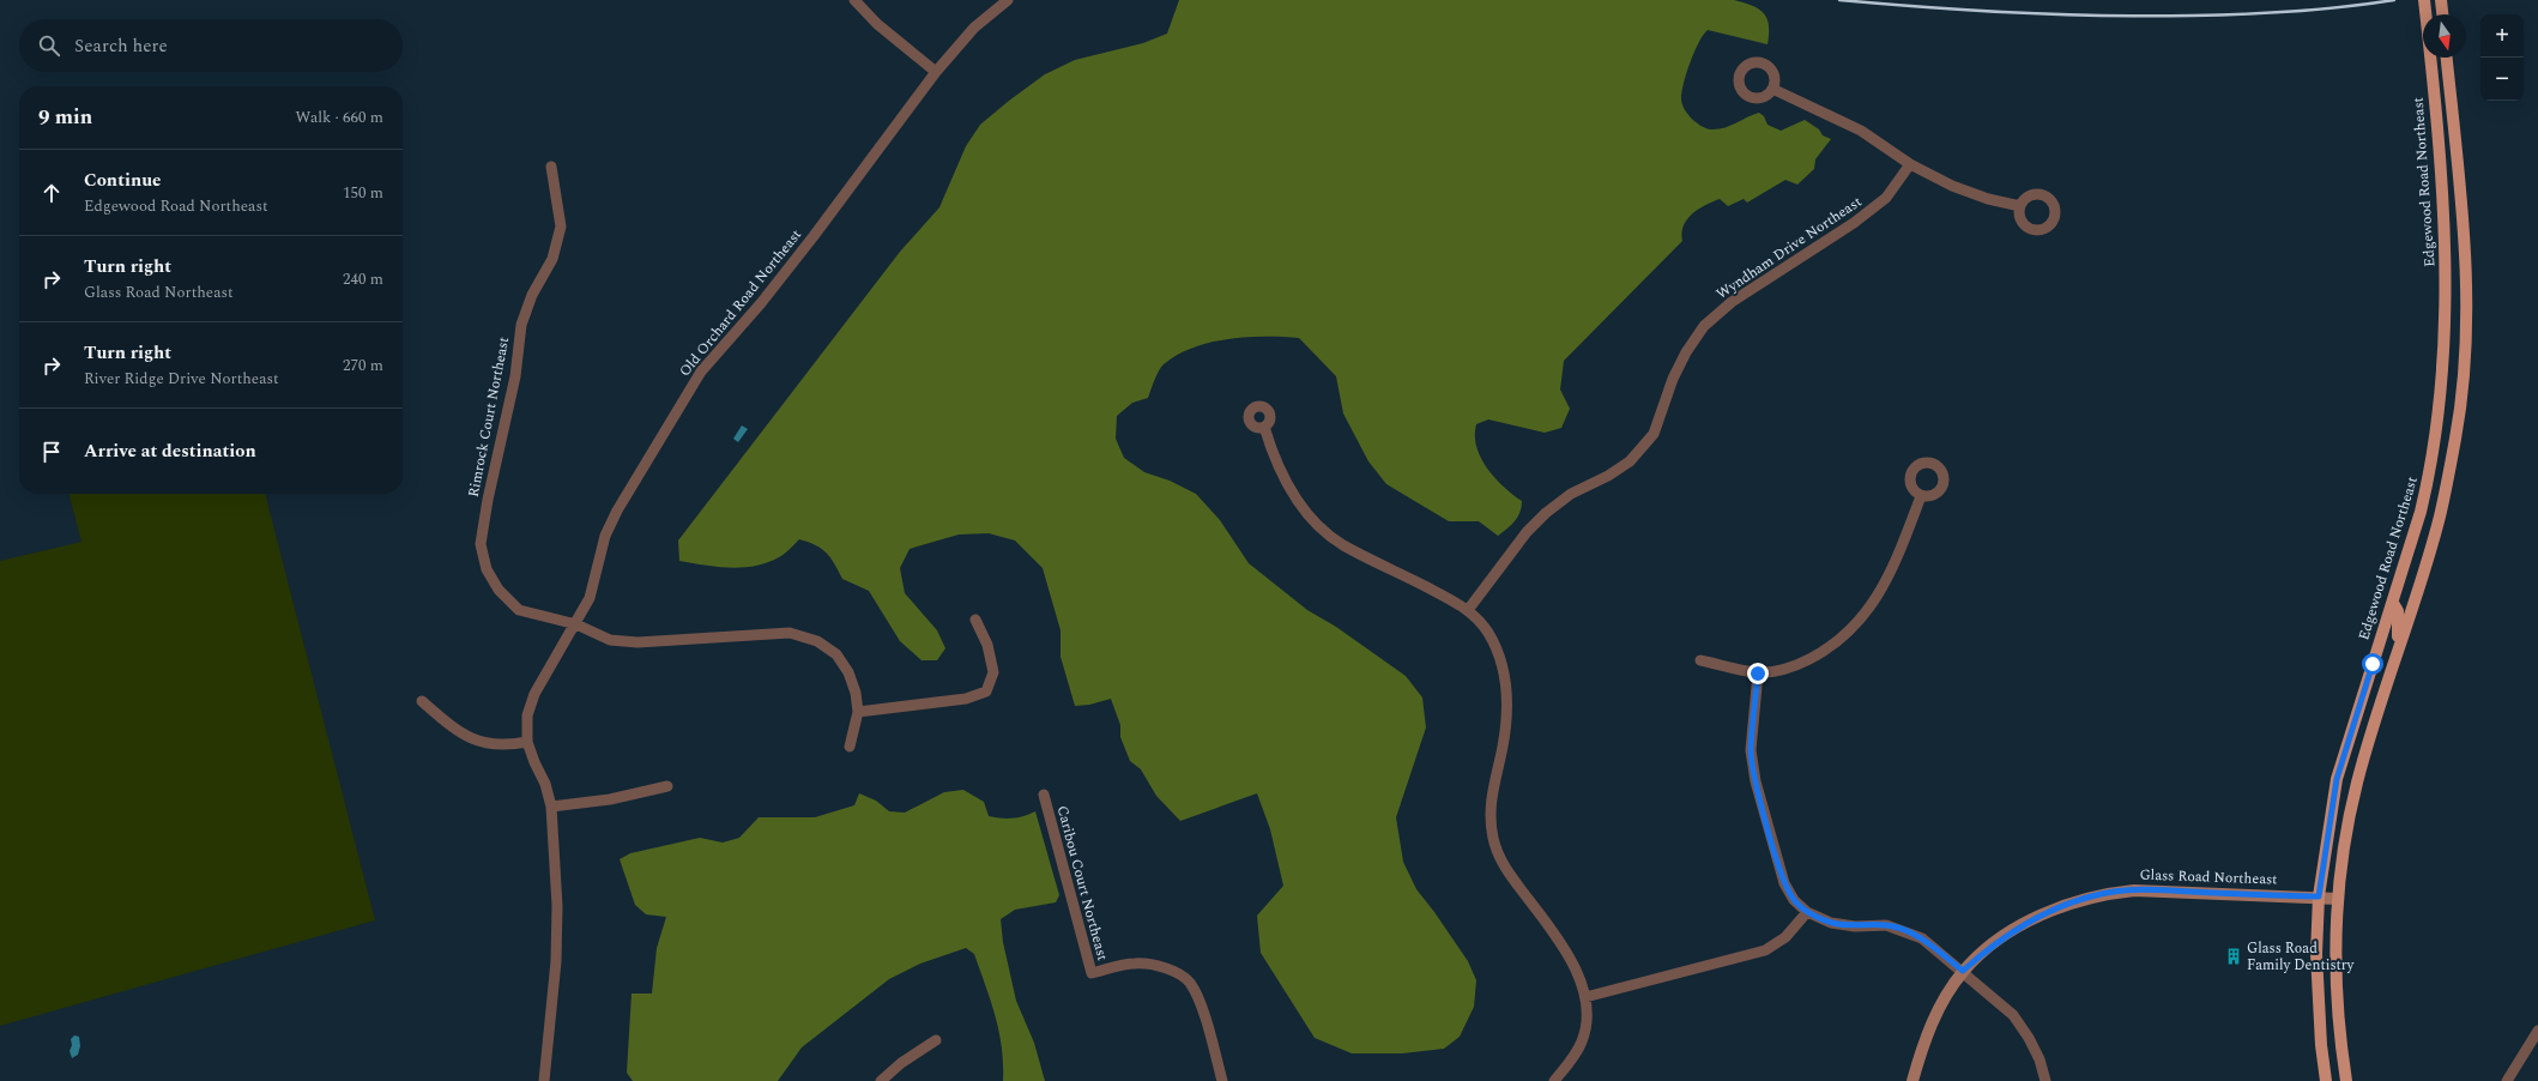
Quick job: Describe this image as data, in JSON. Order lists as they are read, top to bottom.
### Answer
{
  "streets": {
    "main road": ["Edgewood Road Northeast"],
    "street": [
      "Wyndham Drive Northeast",
      "Old Orchard Road Northeast",
      "Rimrock Court Northeast",
      "Glass Road Northeast",
      "Caribou Court Northeast"
    ]
  },
  "crossings": [
    ["Edgewood Road Northeast", "Glass Road Northeast"],
    ["Old Orchard Road Northeast", "Rimrock Court Northeast"]
  ],
  "places": {
    "building": ["Glass Road Family Dentistry"]
  },
  "north": "bottom",
  "page": {
    "map_buttons": ["+", "−"],
    "search": "Search here",
    "heading": ["9 min", "Walk · 660 m"],
    "list": [
      ["Continue", "Edgewood Road Northeast", "150 m"],
      ["Turn right", "Glass Road Northeast", "240 m"],
      ["Turn right", "River Ridge Drive Northeast", "270 m"],
      "Arrive at destination"
    ]
  }
}
